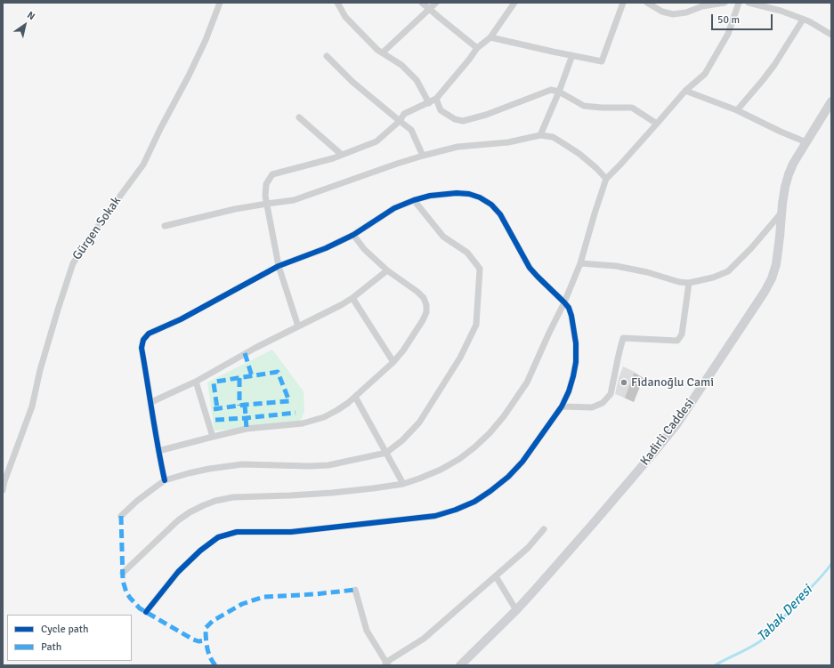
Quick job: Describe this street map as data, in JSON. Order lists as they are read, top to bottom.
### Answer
{
  "streets": {
    "main road": ["Kadirli Caddesi"],
    "street": ["Gürgen Sokak"]
  },
  "water": ["Tabak Deresi"],
  "places": ["Fidanoğlu Cami"],
  "legend": ["Cycle path", "Path"],
  "scale_bar": "50 m",
  "north": "top right"
}
